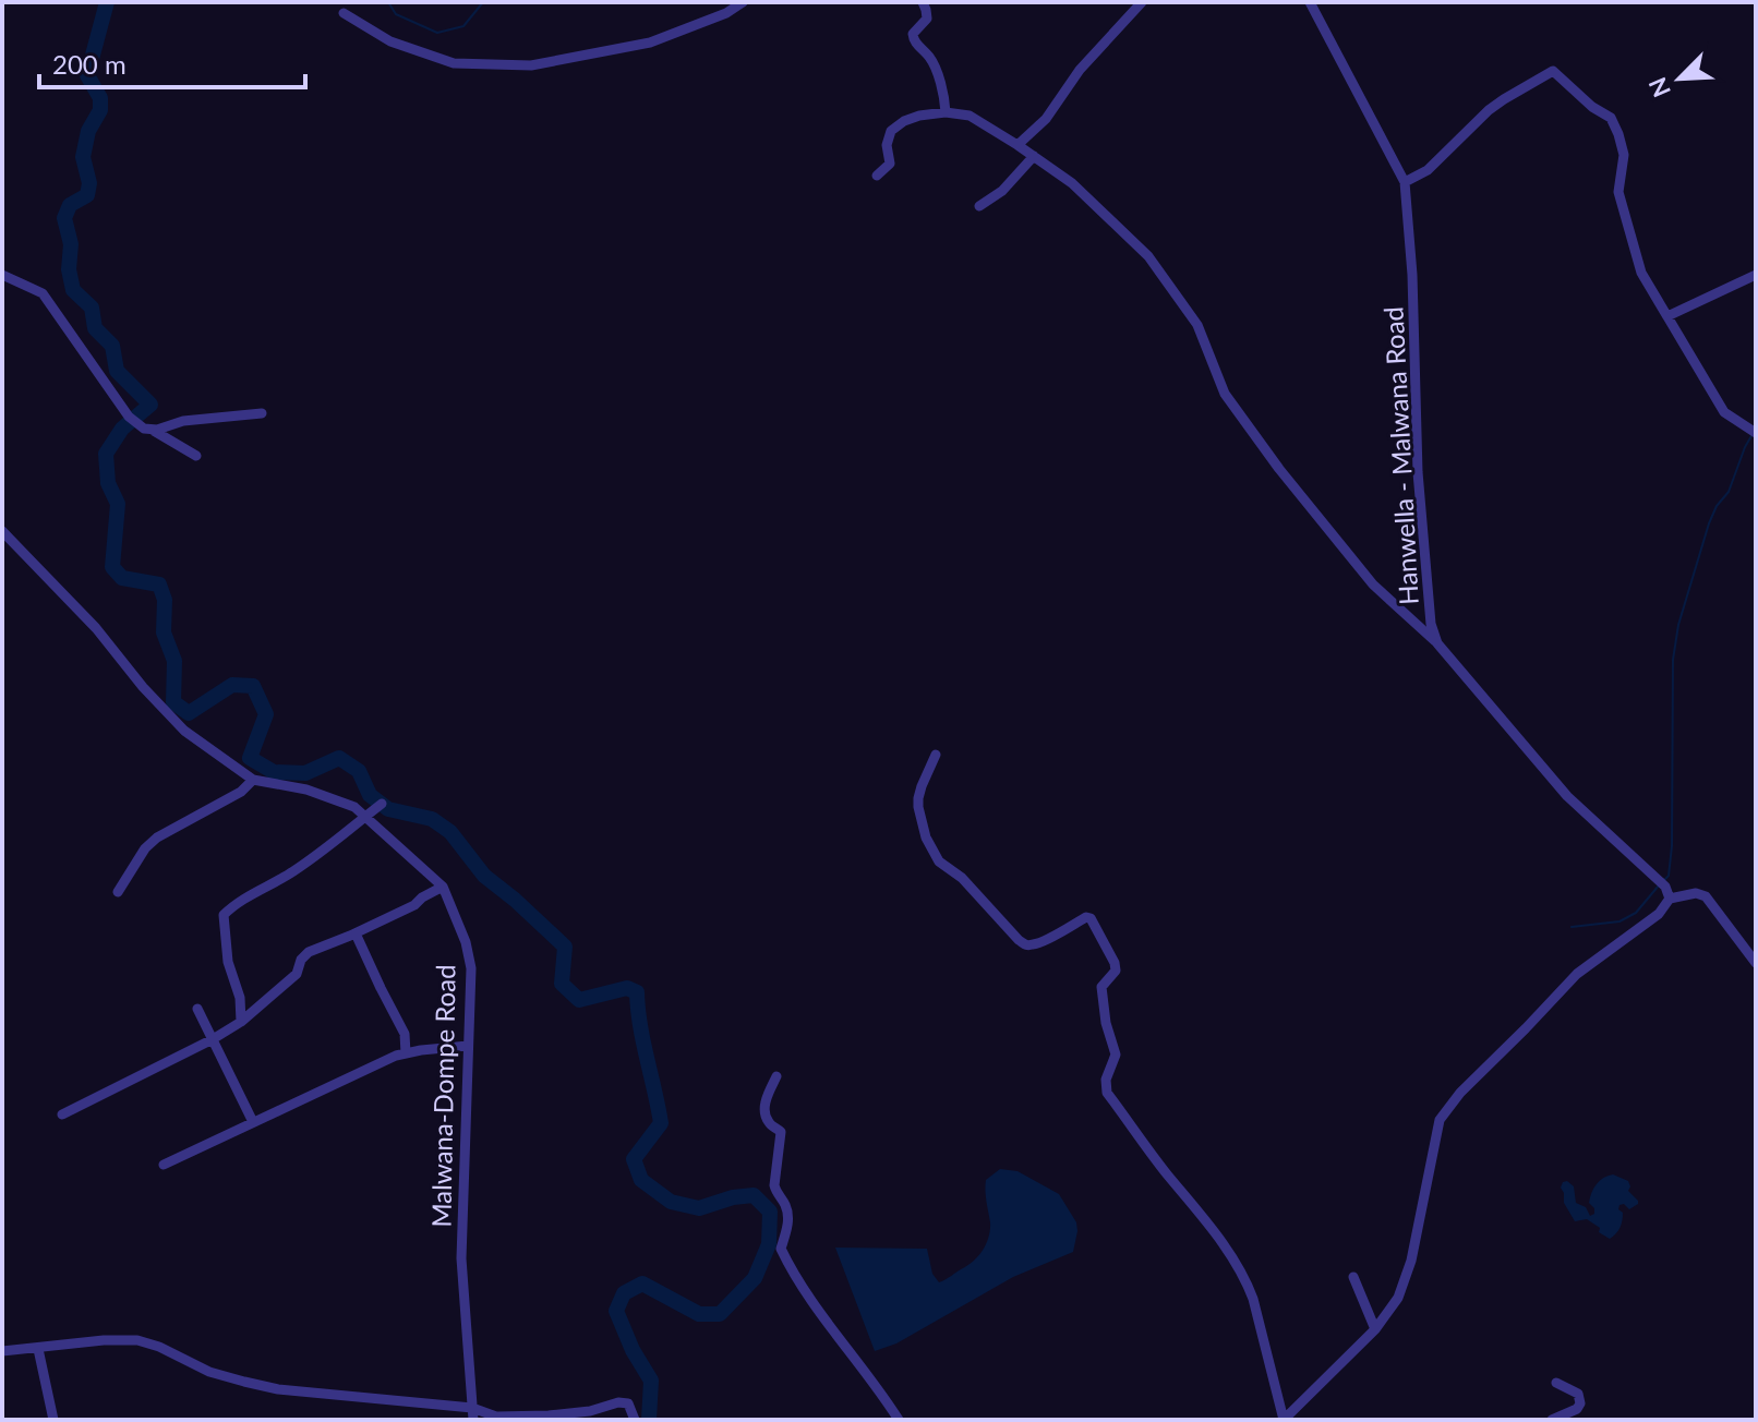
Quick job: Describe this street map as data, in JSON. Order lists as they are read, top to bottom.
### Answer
{
  "streets": {
    "street": ["Hanwella - Malwana Road", "Malwana-Dompe Road"]
  },
  "scale_bar": "200 m",
  "north": "bottom left"
}
